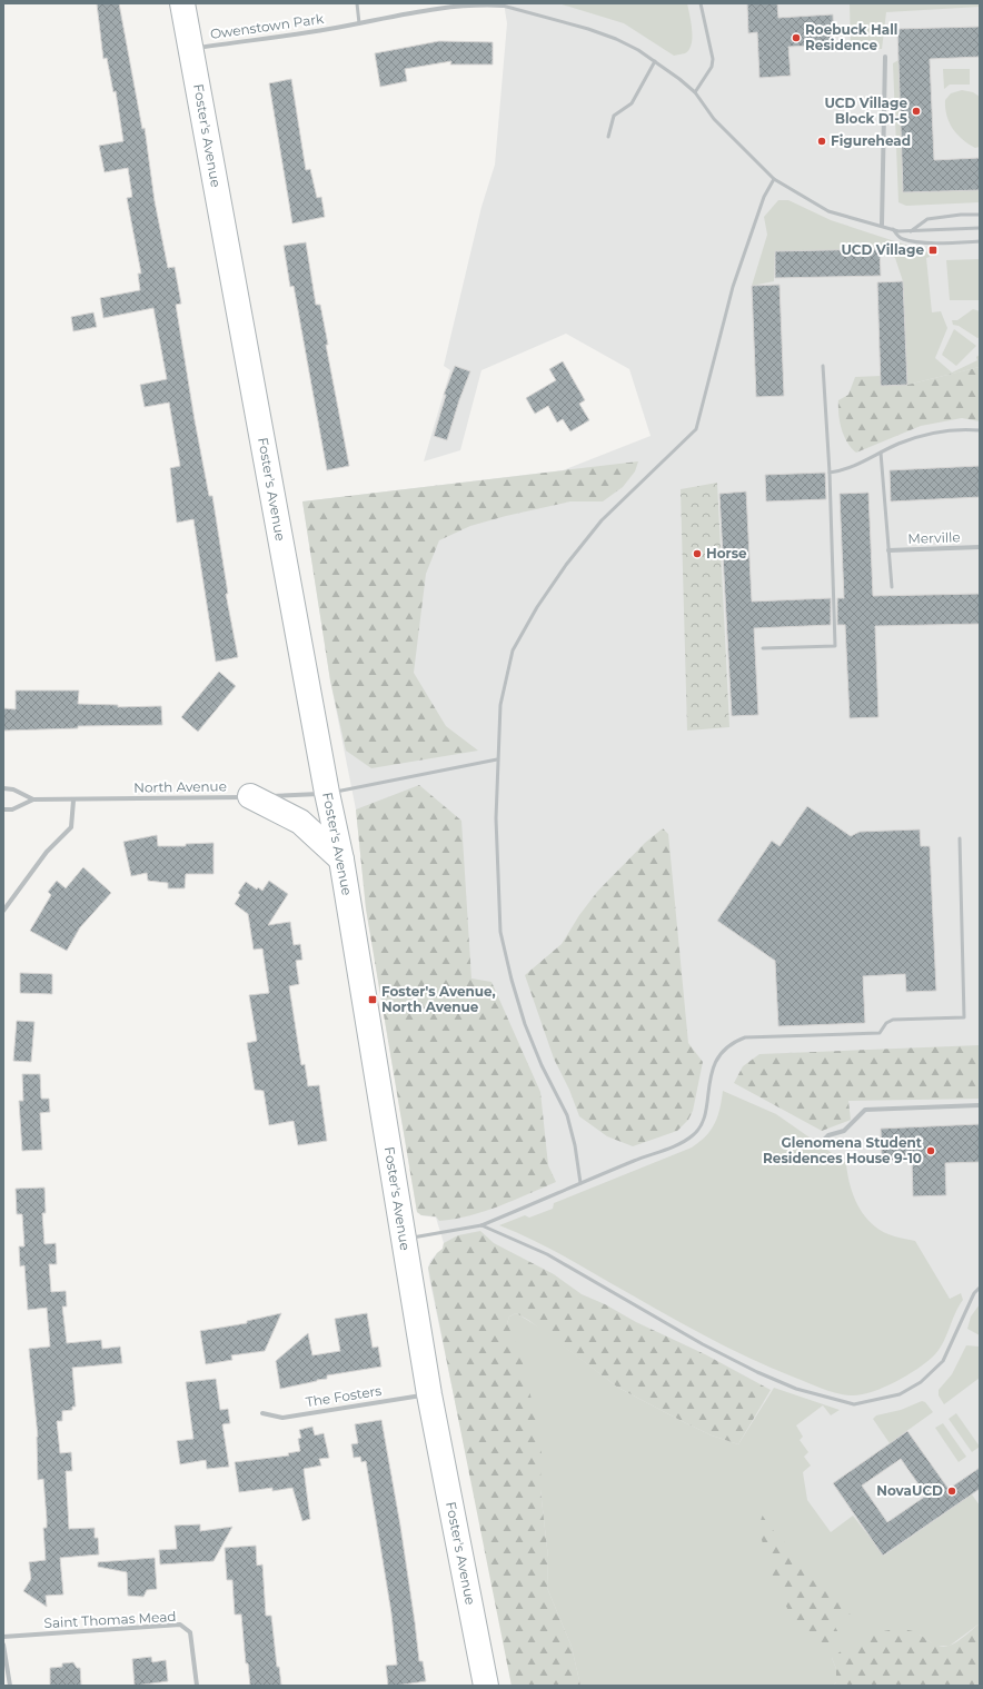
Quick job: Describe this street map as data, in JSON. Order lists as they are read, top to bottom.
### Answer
{
  "streets": {
    "main road": ["Foster's Avenue"],
    "street": [
      "Owenstown Park",
      "Merville",
      "North Avenue",
      "The Fosters",
      "Saint Thomas Mead"
    ]
  },
  "crossings": [
    ["Owenstown Park", "Foster's Avenue"],
    ["Foster's Avenue", "North Avenue"],
    ["Foster's Avenue", "The Fosters"]
  ],
  "places": {
    "other": [
      "Roebuck Hall Residence",
      "UCD Village Block D1-5",
      "Figurehead",
      "Horse",
      "Glenomena Student Residences House 9-10",
      "NovaUCD"
    ],
    "transit": ["UCD Village", "Foster's Avenue, North Avenue"]
  }
}
